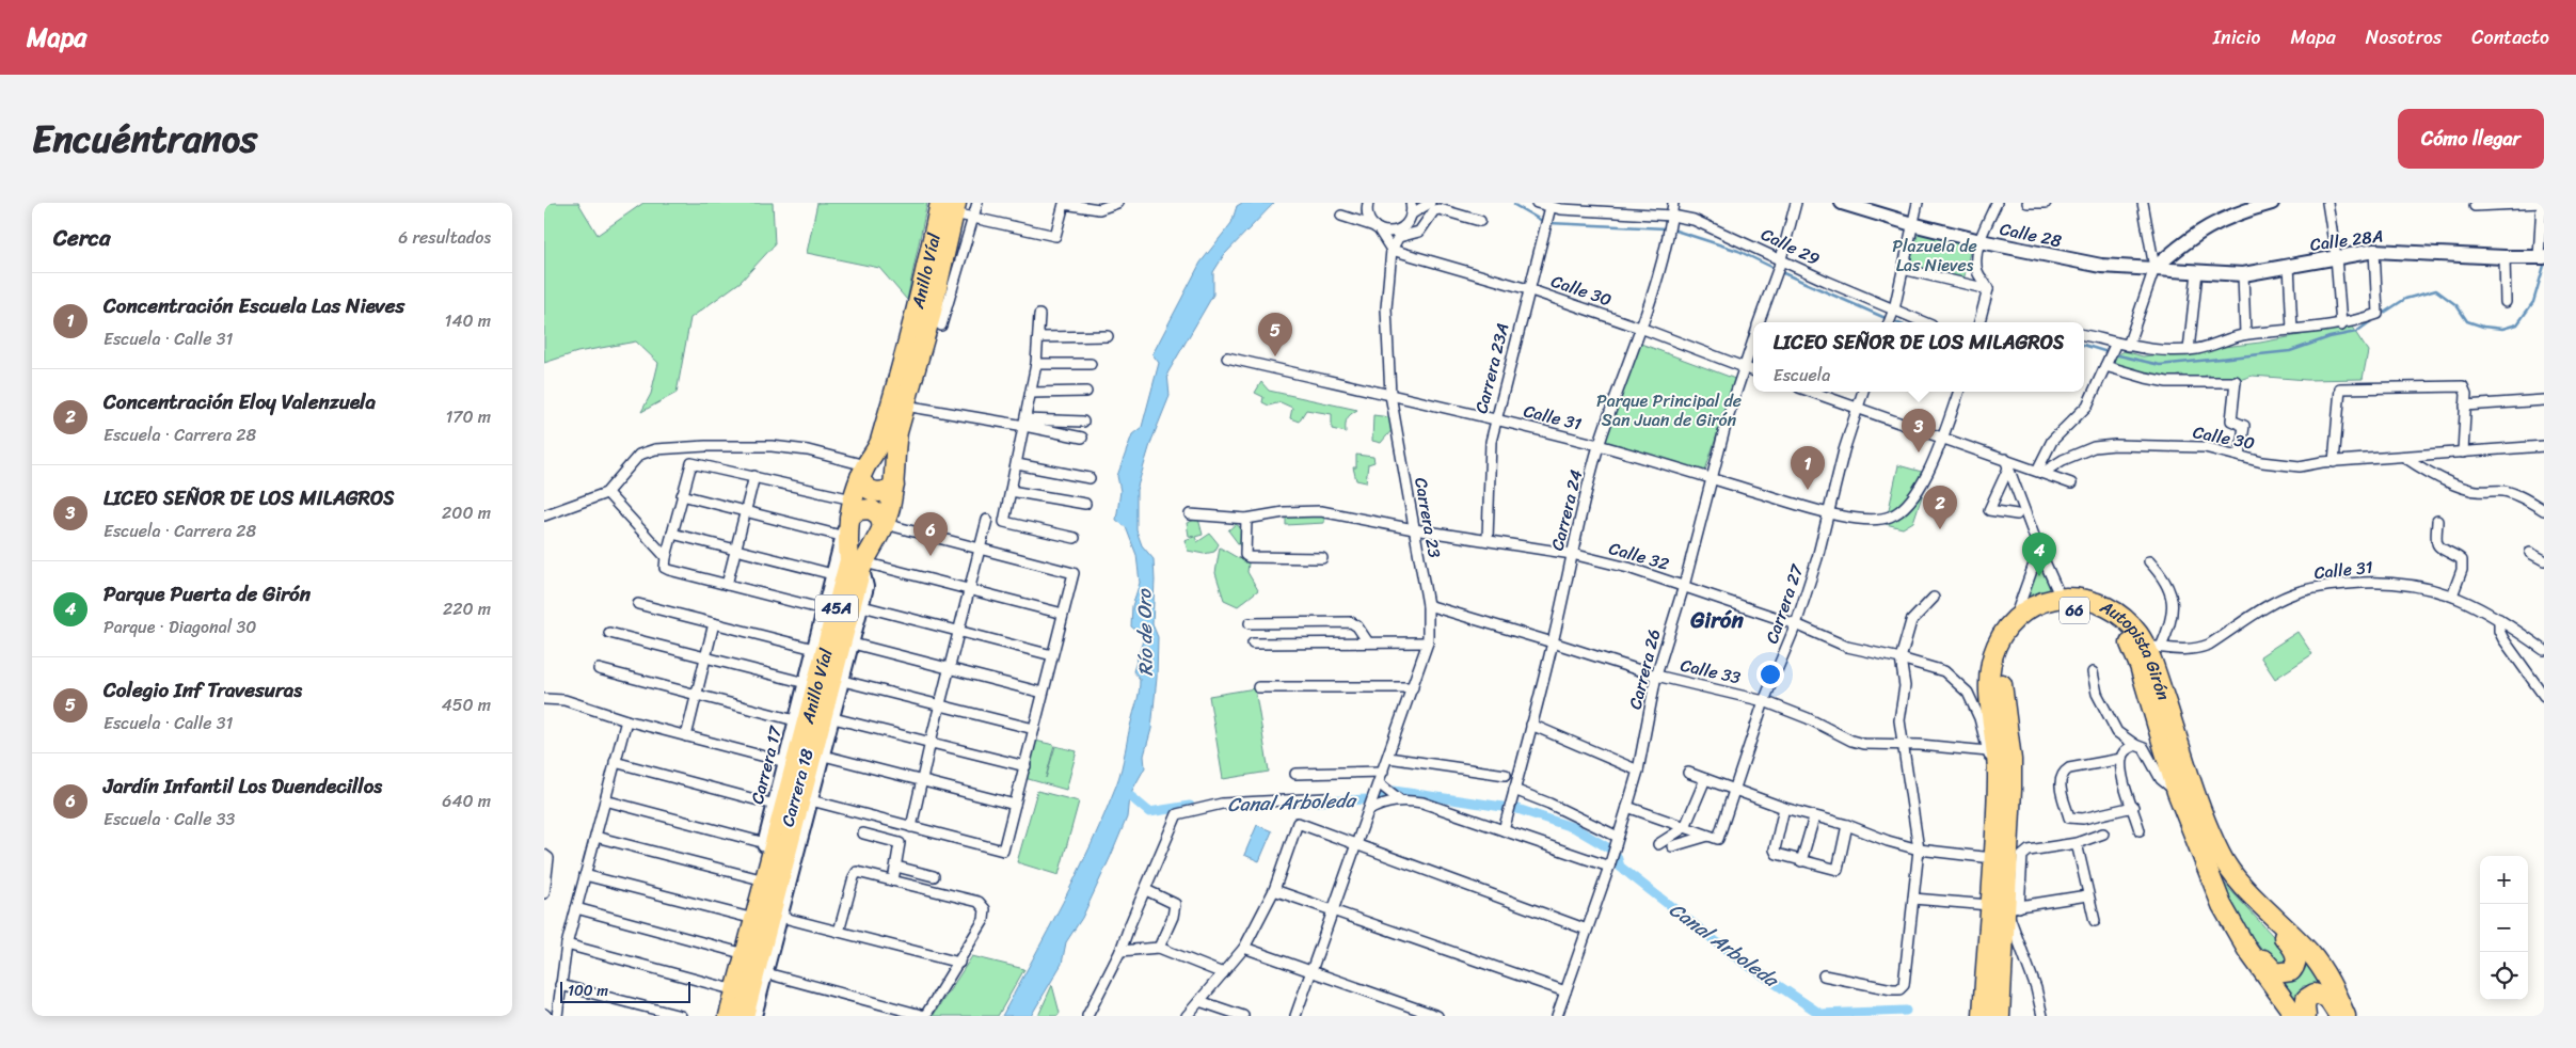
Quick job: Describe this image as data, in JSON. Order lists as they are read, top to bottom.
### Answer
{
  "streets": {
    "highway": [
      "Anillo Víal",
      "45A",
      "66",
      "Autopista Girón"
    ],
    "street": [
      "Calle 28",
      "Calle 28A",
      "Calle 29",
      "Calle 30",
      "Carrera 23A",
      "Calle 31",
      "Carrera 24",
      "Carrera 23",
      "Calle 32",
      "Carrera 27",
      "Carrera 26",
      "Calle 33",
      "Carrera 17",
      "Carrera 18"
    ]
  },
  "crossings": [
    ["Calle 28", "Calle 28A"],
    ["Calle 29", "Carrera 23A"],
    ["Calle 29", "Carrera 24"],
    ["Calle 29", "Carrera 26"],
    ["Anillo Víal", "Carrera 17"],
    ["Anillo Víal", "Carrera 18"],
    ["Calle 30", "Carrera 23A"],
    ["Calle 30", "Carrera 24"],
    ["Calle 30", "Carrera 23"],
    ["Calle 30", "Carrera 26"],
    ["Carrera 23A", "Calle 31"],
    ["Carrera 23A", "Calle 32"],
    ["Calle 31", "Carrera 24"],
    ["Calle 31", "Carrera 23"],
    ["Calle 31", "Carrera 27"],
    ["Calle 31", "Autopista Girón"],
    ["Calle 31", "Carrera 26"],
    ["Carrera 24", "Calle 32"],
    ["Carrera 24", "Calle 33"],
    ["Carrera 23", "Calle 32"],
    ["Carrera 23", "Calle 33"],
    ["Calle 32", "Carrera 27"],
    ["Calle 32", "Autopista Girón"],
    ["Calle 32", "Carrera 26"],
    ["Calle 32", "Calle 33"],
    ["Carrera 27", "Calle 33"],
    ["Carrera 26", "Calle 33"]
  ],
  "districts": ["Girón"],
  "water": ["Río de Oro", "Canal Arboleda"],
  "parks": ["Plazuela de Las Nieves", "Parque Principal de San Juan de Girón"],
  "scale_bar": "100 m",
  "page": {
    "header": "Mapa",
    "nav": [
      "Inicio",
      "Mapa",
      "Nosotros",
      "Contacto"
    ],
    "title": "Encuéntranos",
    "buttons": "Cómo llegar",
    "heading": ["Cerca", "6 resultados"],
    "list": [
      {
        "mark": "1",
        "name": "Concentración Escuela Las Nieves",
        "note": "Escuela · Calle 31",
        "value": "140 m"
      },
      {
        "mark": "2",
        "name": "Concentración Eloy Valenzuela",
        "note": "Escuela · Carrera 28",
        "value": "170 m"
      },
      {
        "mark": "3",
        "name": "LICEO SEÑOR DE LOS MILAGROS",
        "note": "Escuela · Carrera 28",
        "value": "200 m"
      },
      {
        "mark": "4",
        "name": "Parque Puerta de Girón",
        "note": "Parque · Diagonal 30",
        "value": "220 m"
      },
      {
        "mark": "5",
        "name": "Colegio Inf Travesuras",
        "note": "Escuela · Calle 31",
        "value": "450 m"
      },
      {
        "mark": "6",
        "name": "Jardín Infantil Los Duendecillos",
        "note": "Escuela · Calle 33",
        "value": "640 m"
      }
    ],
    "pins": [
      "5",
      "3",
      "1",
      "2",
      "6",
      "4"
    ],
    "popup": ["LICEO SEÑOR DE LOS MILAGROS", "Escuela"],
    "map_buttons": ["+", "−"],
    "scale": "100 m"
  }
}
